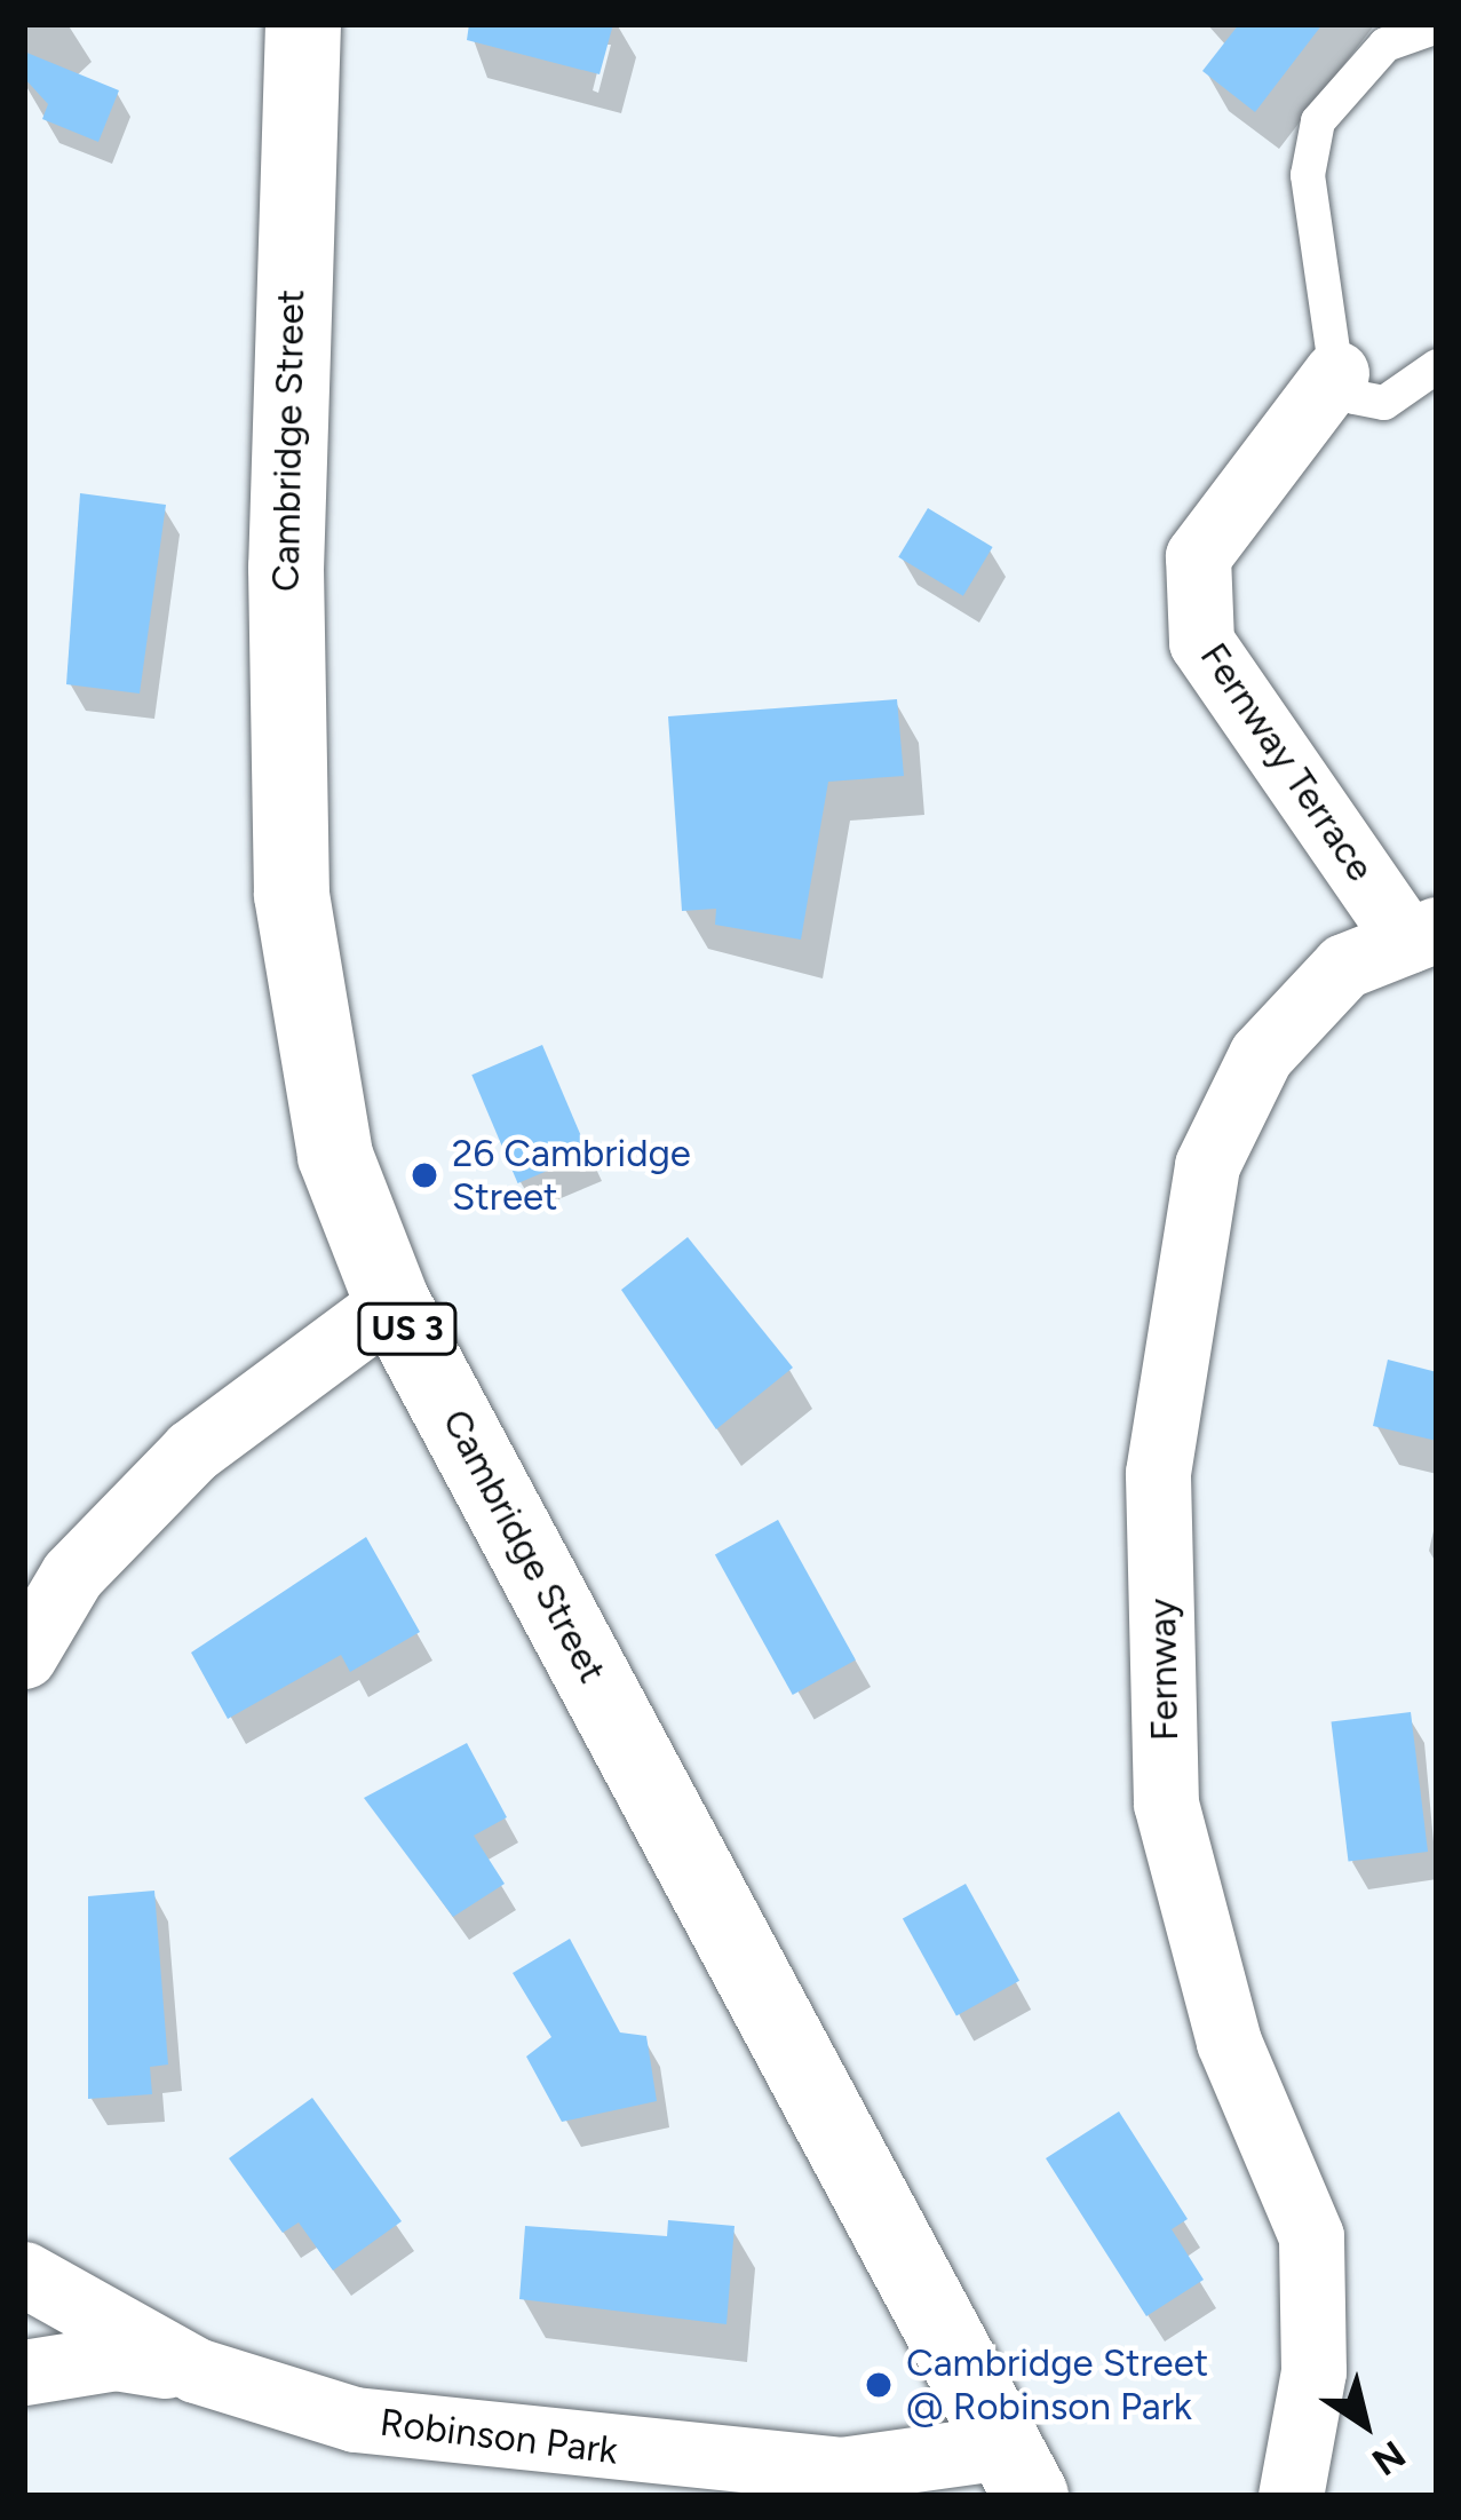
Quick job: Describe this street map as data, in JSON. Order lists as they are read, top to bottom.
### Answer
{
  "streets": {
    "highway": ["Cambridge Street", "US 3"],
    "street": ["Fernway Terrace", "Fernway", "Robinson Park"]
  },
  "crossings": [
    ["Cambridge Street", "Robinson Park"],
    ["Fernway Terrace", "Fernway"]
  ],
  "places": ["26 Cambridge Street", "Cambridge Street @ Robinson Park"],
  "north": "bottom right"
}
